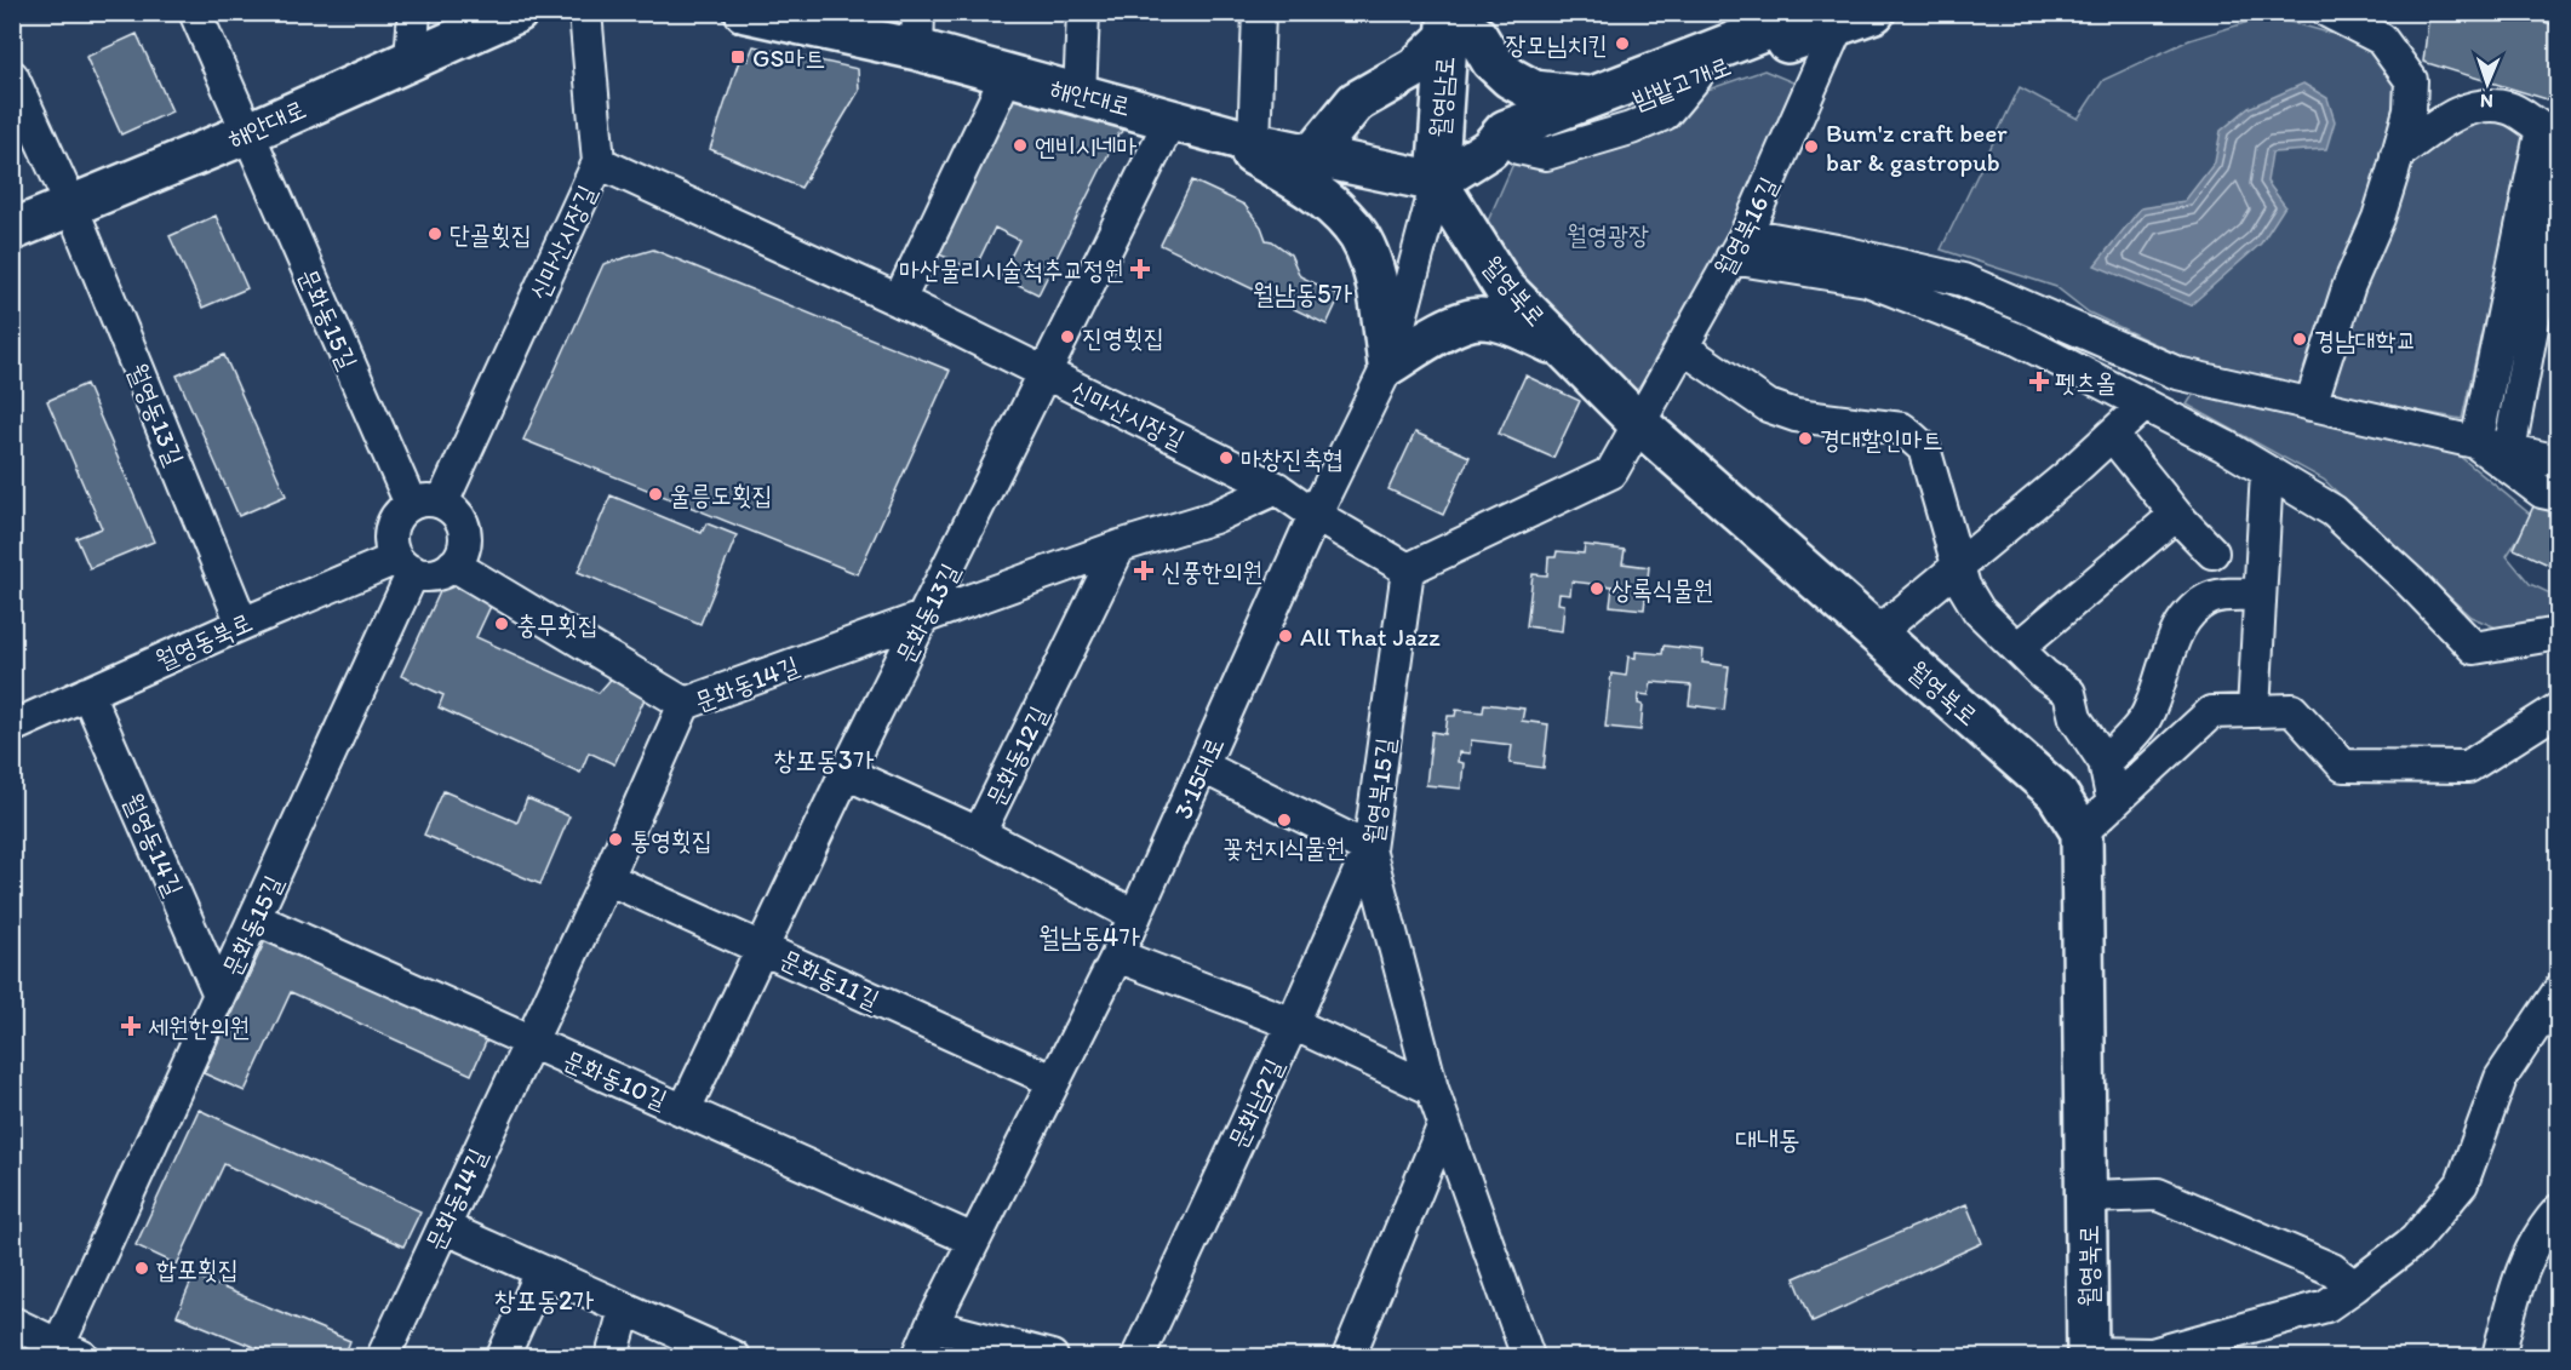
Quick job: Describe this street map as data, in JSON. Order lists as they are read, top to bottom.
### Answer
{
  "streets": {
    "main road": [
      "밤밭고개로",
      "해안대로",
      "월영남로",
      "월영북로"
    ],
    "street": [
      "월영북16길",
      "신마산시장길",
      "문화동15길",
      "월영동13길",
      "문화동13길",
      "월영동북로",
      "문화동14길",
      "문화동12길",
      "3·15대로",
      "월영북15길",
      "월영동14길",
      "문화동11길",
      "문화동10길",
      "문화남2길"
    ]
  },
  "crossings": [
    ["밤밭고개로", "해안대로"],
    ["밤밭고개로", "월영남로"],
    ["밤밭고개로", "월영북16길"],
    ["밤밭고개로", "월영북로"],
    ["밤밭고개로", "3·15대로"],
    ["해안대로", "월영남로"],
    ["해안대로", "월영북로"],
    ["해안대로", "문화동15길"],
    ["해안대로", "월영동13길"],
    ["해안대로", "문화동13길"],
    ["해안대로", "3·15대로"],
    ["월영남로", "월영북로"],
    ["월영남로", "3·15대로"],
    ["월영북16길", "월영북로"],
    ["신마산시장길", "문화동15길"],
    ["신마산시장길", "문화동13길"],
    ["신마산시장길", "월영동북로"],
    ["신마산시장길", "문화동14길"],
    ["신마산시장길", "3·15대로"],
    ["신마산시장길", "월영북15길"],
    ["월영북로", "3·15대로"],
    ["문화동15길", "월영동북로"],
    ["문화동15길", "월영동14길"],
    ["문화동15길", "문화동10길"],
    ["월영동13길", "월영동북로"],
    ["문화동13길", "문화동14길"],
    ["문화동13길", "문화동12길"],
    ["문화동13길", "문화동11길"],
    ["문화동13길", "문화동10길"],
    ["월영동북로", "월영동14길"],
    ["문화동14길", "문화동12길"],
    ["문화동14길", "문화동11길"],
    ["문화동14길", "문화동10길"],
    ["3·15대로", "문화동11길"],
    ["3·15대로", "문화동10길"],
    ["월영북15길", "문화남2길"]
  ],
  "districts": [
    "월남동5가",
    "창포동3가",
    "월남동4가",
    "대내동",
    "창포동2가"
  ],
  "parks": ["월영광장"],
  "places": {
    "other": [
      "장모님치킨",
      "엔비시네마",
      "Bum'z craft beer bar & gastropub",
      "단골횟집",
      "진영횟집",
      "경남대학교",
      "경대할인마트",
      "마창진축협",
      "울릉도횟집",
      "상록식물원",
      "충무횟집",
      "All That Jazz",
      "꽃천지식물원",
      "통영횟집",
      "합포횟집"
    ],
    "transit": ["GS마트"],
    "health": [
      "마산물리시술척추교정원",
      "펫츠올",
      "신풍한의원",
      "세원한의원"
    ]
  },
  "north": "bottom"
}
